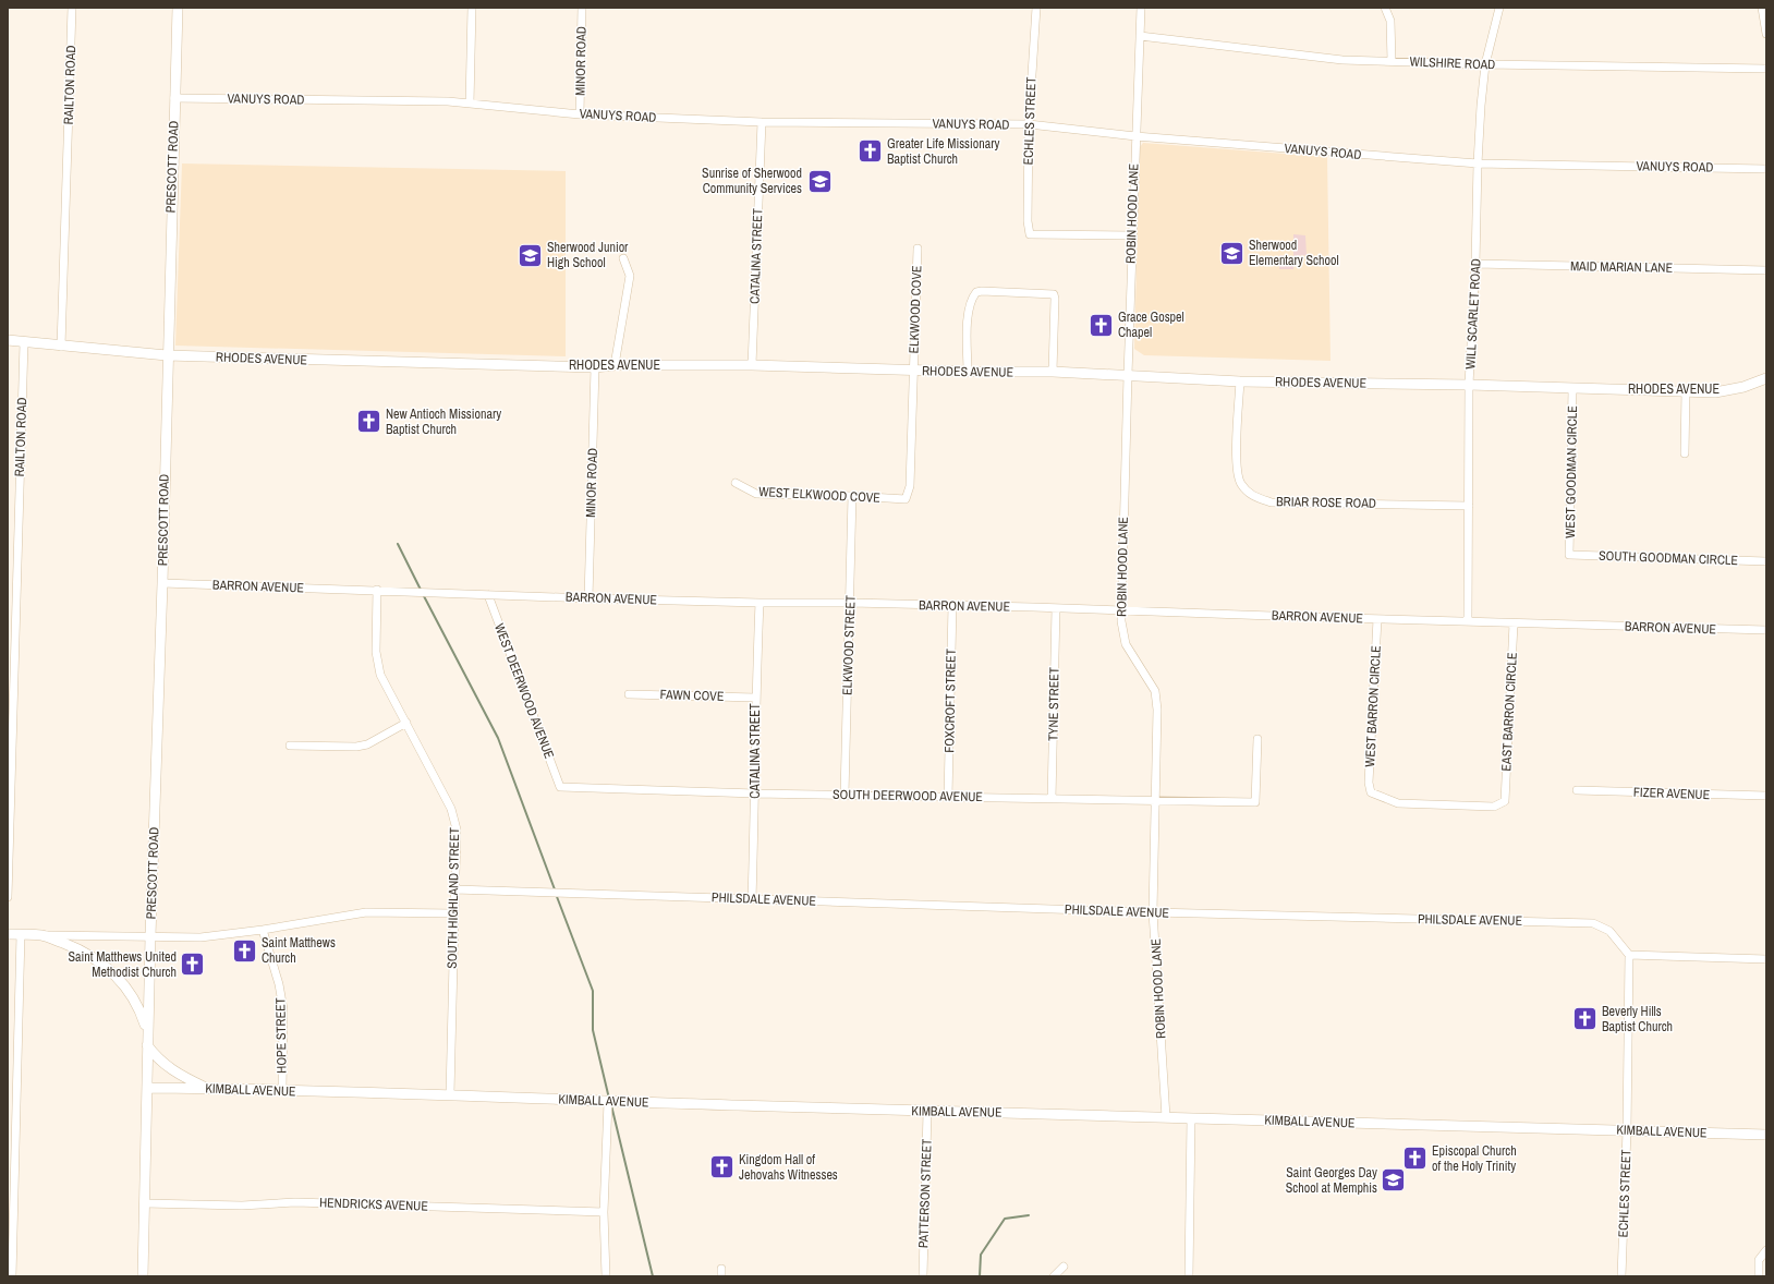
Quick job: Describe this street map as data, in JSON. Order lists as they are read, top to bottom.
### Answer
{
  "streets": {
    "main road": ["PRESCOTT ROAD", "RHODES AVENUE", "KIMBALL AVENUE"],
    "street": [
      "MINOR ROAD",
      "WILSHIRE ROAD",
      "RAILTON ROAD",
      "VANUYS ROAD",
      "ECHLES STREET",
      "ROBIN HOOD LANE",
      "CATALINA STREET",
      "MAID MARIAN LANE",
      "ELKWOOD COVE",
      "WILL SCARLET ROAD",
      "WEST GOODMAN CIRCLE",
      "WEST ELKWOOD COVE",
      "BRIAR ROSE ROAD",
      "SOUTH GOODMAN CIRCLE",
      "BARRON AVENUE",
      "ELKWOOD STREET",
      "WEST DEERWOOD AVENUE",
      "FAWN COVE",
      "FOXCROFT STREET",
      "TYNE STREET",
      "WEST BARRON CIRCLE",
      "EAST BARRON CIRCLE",
      "FIZER AVENUE",
      "SOUTH DEERWOOD AVENUE",
      "SOUTH HIGHLAND STREET",
      "PHILSDALE AVENUE",
      "HOPE STREET",
      "PATTERSON STREET",
      "HENDRICKS AVENUE"
    ]
  },
  "crossings": [
    ["MINOR ROAD", "VANUYS ROAD"],
    ["MINOR ROAD", "RHODES AVENUE"],
    ["MINOR ROAD", "BARRON AVENUE"],
    ["WILSHIRE ROAD", "ROBIN HOOD LANE"],
    ["WILSHIRE ROAD", "WILL SCARLET ROAD"],
    ["VANUYS ROAD", "ECHLES STREET"],
    ["VANUYS ROAD", "PRESCOTT ROAD"],
    ["VANUYS ROAD", "ROBIN HOOD LANE"],
    ["VANUYS ROAD", "CATALINA STREET"],
    ["VANUYS ROAD", "WILL SCARLET ROAD"],
    ["ECHLES STREET", "ROBIN HOOD LANE"],
    ["ECHLES STREET", "PHILSDALE AVENUE"],
    ["ECHLES STREET", "KIMBALL AVENUE"],
    ["PRESCOTT ROAD", "RHODES AVENUE"],
    ["PRESCOTT ROAD", "BARRON AVENUE"],
    ["PRESCOTT ROAD", "KIMBALL AVENUE"],
    ["ROBIN HOOD LANE", "RHODES AVENUE"],
    ["ROBIN HOOD LANE", "BARRON AVENUE"],
    ["ROBIN HOOD LANE", "SOUTH DEERWOOD AVENUE"],
    ["ROBIN HOOD LANE", "PHILSDALE AVENUE"],
    ["ROBIN HOOD LANE", "KIMBALL AVENUE"],
    ["CATALINA STREET", "RHODES AVENUE"],
    ["CATALINA STREET", "BARRON AVENUE"],
    ["CATALINA STREET", "FAWN COVE"],
    ["CATALINA STREET", "SOUTH DEERWOOD AVENUE"],
    ["CATALINA STREET", "PHILSDALE AVENUE"],
    ["MAID MARIAN LANE", "WILL SCARLET ROAD"],
    ["ELKWOOD COVE", "RHODES AVENUE"],
    ["ELKWOOD COVE", "WEST ELKWOOD COVE"],
    ["WILL SCARLET ROAD", "RHODES AVENUE"],
    ["WILL SCARLET ROAD", "BRIAR ROSE ROAD"],
    ["WILL SCARLET ROAD", "BARRON AVENUE"],
    ["RHODES AVENUE", "WEST GOODMAN CIRCLE"],
    ["RHODES AVENUE", "WEST ELKWOOD COVE"],
    ["RHODES AVENUE", "BRIAR ROSE ROAD"],
    ["WEST GOODMAN CIRCLE", "SOUTH GOODMAN CIRCLE"],
    ["WEST ELKWOOD COVE", "ELKWOOD STREET"],
    ["BARRON AVENUE", "ELKWOOD STREET"],
    ["BARRON AVENUE", "WEST DEERWOOD AVENUE"],
    ["BARRON AVENUE", "FOXCROFT STREET"],
    ["BARRON AVENUE", "TYNE STREET"],
    ["BARRON AVENUE", "WEST BARRON CIRCLE"],
    ["BARRON AVENUE", "EAST BARRON CIRCLE"],
    ["BARRON AVENUE", "SOUTH HIGHLAND STREET"],
    ["ELKWOOD STREET", "SOUTH DEERWOOD AVENUE"],
    ["WEST DEERWOOD AVENUE", "SOUTH DEERWOOD AVENUE"],
    ["FOXCROFT STREET", "SOUTH DEERWOOD AVENUE"],
    ["TYNE STREET", "SOUTH DEERWOOD AVENUE"],
    ["WEST BARRON CIRCLE", "EAST BARRON CIRCLE"],
    ["SOUTH HIGHLAND STREET", "PHILSDALE AVENUE"],
    ["SOUTH HIGHLAND STREET", "KIMBALL AVENUE"],
    ["HOPE STREET", "KIMBALL AVENUE"],
    ["KIMBALL AVENUE", "PATTERSON STREET"]
  ],
  "places": {
    "church": [
      "Greater Life Missionary Baptist Church",
      "Grace Gospel Chapel",
      "New Antioch Missionary Baptist Church",
      "Saint Matthews Church",
      "Saint Matthews United Methodist Church",
      "Beverly Hills Baptist Church",
      "Episcopal Church of the Holy Trinity",
      "Kingdom Hall of Jehovahs Witnesses"
    ],
    "school or university": [
      "Sunrise of Sherwood Community Services",
      "Sherwood Elementary School",
      "Sherwood Junior High School",
      "Saint Georges Day School at Memphis"
    ]
  }
}
